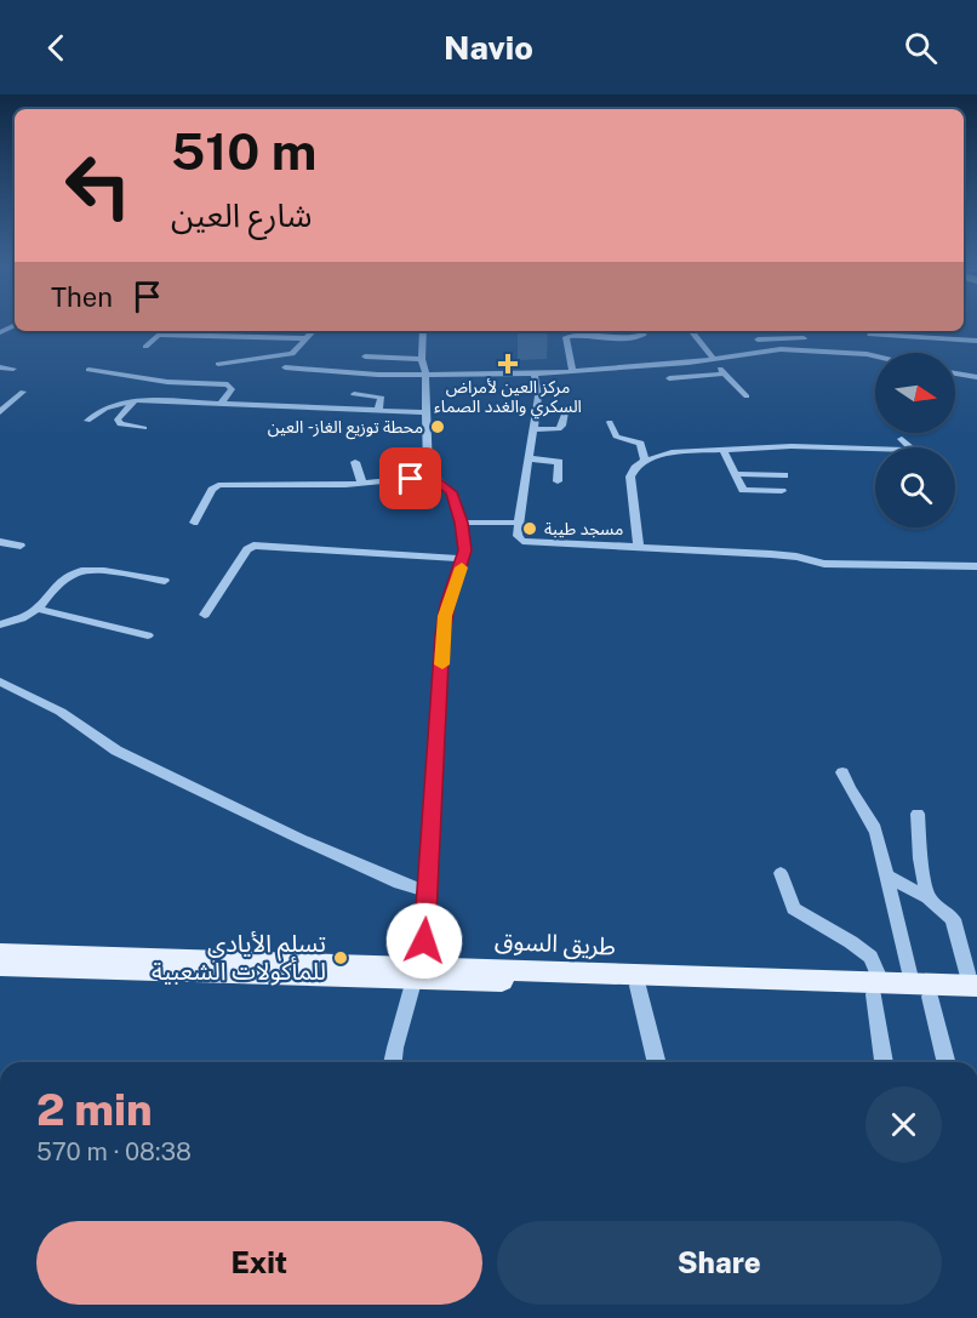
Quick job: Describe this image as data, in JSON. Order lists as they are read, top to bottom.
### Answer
{
  "streets": {
    "main road": ["طريق السوق"]
  },
  "places": {
    "health": ["مركز العين لأمراض السكري والغدد الصماء"],
    "other": ["محطة توزيع الغاز - العين", "مسجد طيبة", "تسلم الأيادي للمأكولات الشعبية"]
  },
  "north": "right",
  "page": {
    "header": "Navio",
    "turn": ["510 m", "شارع العين"],
    "then": "Then",
    "heading": ["2 min", "570 m · 08:38"],
    "buttons": ["Exit", "Share"]
  }
}
